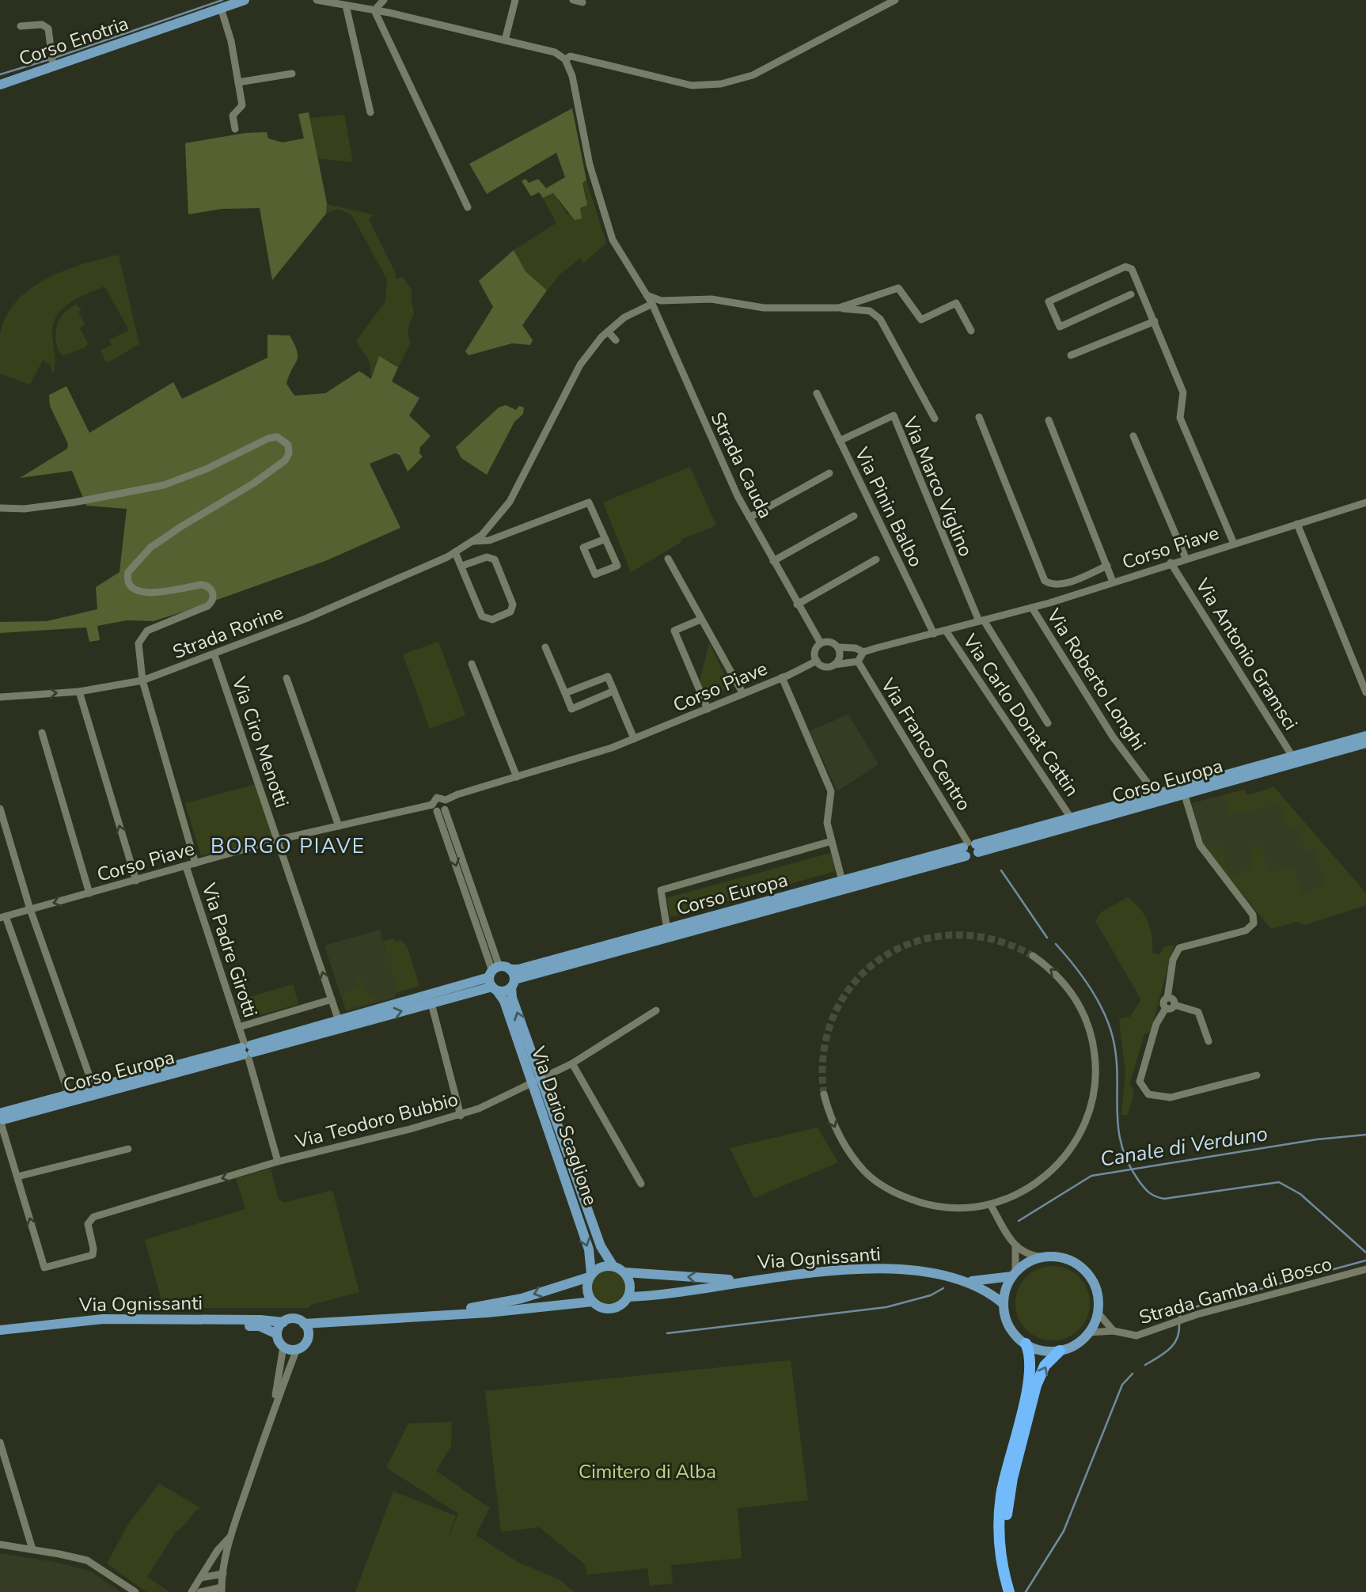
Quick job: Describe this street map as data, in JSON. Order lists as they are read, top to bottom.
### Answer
{
  "streets": {
    "main road": [
      "Corso Enotria",
      "Corso Europa",
      "Via Dario Scaglione",
      "Via Ognissanti"
    ],
    "street": [
      "Strada Cauda",
      "Via Marco Viglino",
      "Via Pinin Balbo",
      "Corso Piave",
      "Strada Rorine",
      "Via Antonio Gramsci",
      "Via Roberto Longhi",
      "Via Carlo Donat Cattin",
      "Via Ciro Menotti",
      "Via Franco Centro",
      "Via Padre Girotti",
      "Via Teodoro Bubbio",
      "Strada Gamba di Bosco"
    ]
  },
  "crossings": [
    ["Strada Cauda", "Corso Piave"],
    ["Strada Cauda", "Strada Rorine"],
    ["Via Marco Viglino", "Via Pinin Balbo"],
    ["Via Marco Viglino", "Corso Piave"],
    ["Via Pinin Balbo", "Corso Piave"],
    ["Corso Piave", "Via Antonio Gramsci"],
    ["Corso Piave", "Via Roberto Longhi"],
    ["Corso Piave", "Via Carlo Donat Cattin"],
    ["Corso Piave", "Via Ciro Menotti"],
    ["Corso Piave", "Via Padre Girotti"],
    ["Corso Piave", "Via Dario Scaglione"],
    ["Strada Rorine", "Via Ciro Menotti"],
    ["Via Antonio Gramsci", "Corso Europa"],
    ["Via Roberto Longhi", "Corso Europa"],
    ["Via Carlo Donat Cattin", "Corso Europa"],
    ["Via Ciro Menotti", "Corso Europa"],
    ["Via Franco Centro", "Corso Europa"],
    ["Corso Europa", "Via Padre Girotti"],
    ["Corso Europa", "Via Dario Scaglione"],
    ["Via Padre Girotti", "Via Teodoro Bubbio"],
    ["Via Teodoro Bubbio", "Via Dario Scaglione"],
    ["Via Dario Scaglione", "Via Ognissanti"],
    ["Via Ognissanti", "Strada Gamba di Bosco"]
  ],
  "one_way": ["Via Ciro Menotti"],
  "districts": ["BORGO PIAVE"],
  "water": ["Canale di Verduno"],
  "parks": ["Cimitero di Alba"]
}
